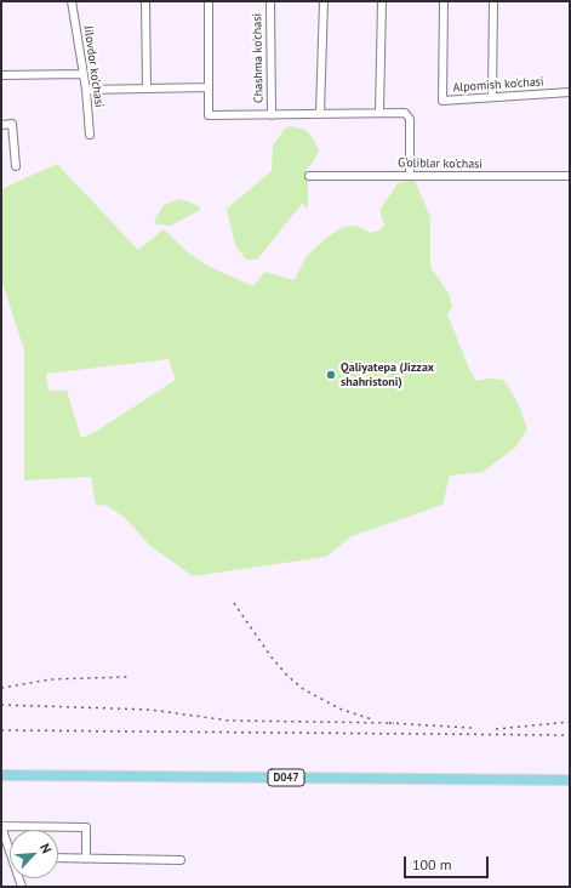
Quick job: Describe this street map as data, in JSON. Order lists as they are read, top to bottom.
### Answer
{
  "streets": {
    "main road": ["D047"],
    "street": [
      "Chashma ko'chasi",
      "Jilovdor ko'chasi",
      "Alpomish ko'chasi",
      "G'oliblar ko'chasi"
    ]
  },
  "places": ["Qaliyatepa (Jizzax shahristoni)"],
  "scale_bar": "100 m",
  "north": "top right"
}
